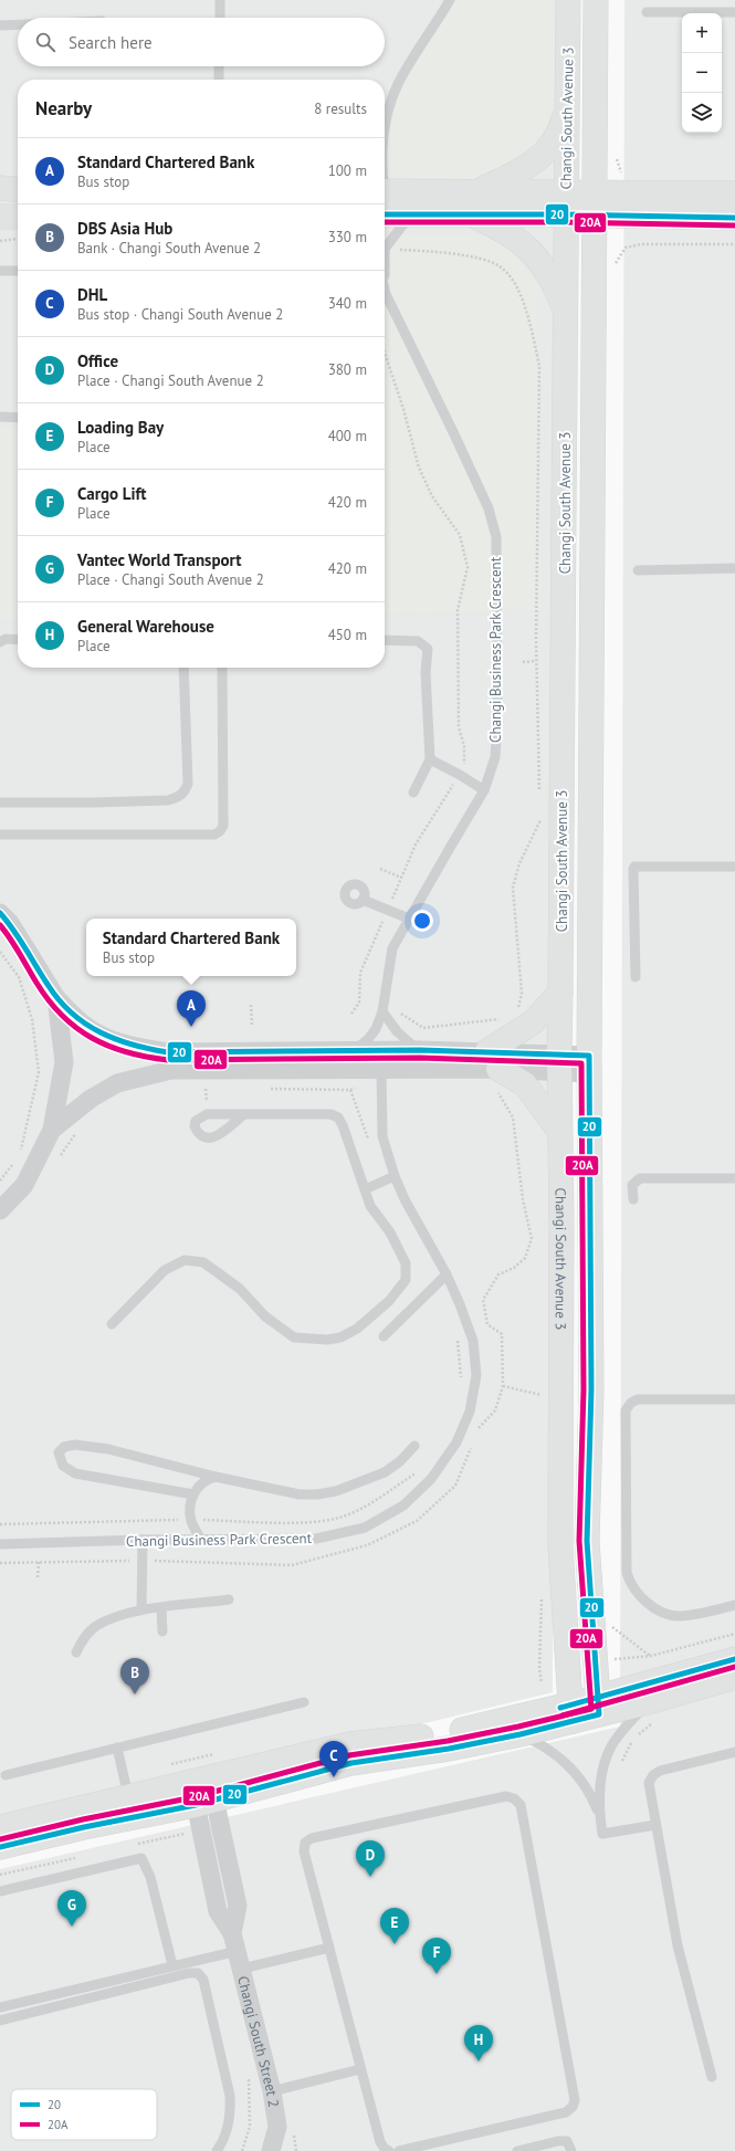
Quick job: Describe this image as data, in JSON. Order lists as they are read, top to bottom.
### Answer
{
  "streets": {
    "street": ["Changi South Avenue 3", "Changi South Street 2"],
    "lane": ["Changi Business Park Crescent"]
  },
  "lines": ["transit line 20", "transit line 20A"],
  "legend": ["20", "20A"],
  "page": {
    "map_buttons": ["+", "−"],
    "search": "Search here",
    "heading": ["Nearby", "8 results"],
    "list": [
      {
        "mark": "A",
        "name": "Standard Chartered Bank",
        "note": "Bus stop",
        "value": "100 m"
      },
      {
        "mark": "B",
        "name": "DBS Asia Hub",
        "note": "Bank · Changi South Avenue 2",
        "value": "330 m"
      },
      {
        "mark": "C",
        "name": "DHL",
        "note": "Bus stop · Changi South Avenue 2",
        "value": "340 m"
      },
      {
        "mark": "D",
        "name": "Office",
        "note": "Place · Changi South Avenue 2",
        "value": "380 m"
      },
      {
        "mark": "E",
        "name": "Loading Bay",
        "note": "Place",
        "value": "400 m"
      },
      {
        "mark": "F",
        "name": "Cargo Lift",
        "note": "Place",
        "value": "420 m"
      },
      {
        "mark": "G",
        "name": "Vantec World Transport",
        "note": "Place · Changi South Avenue 2",
        "value": "420 m"
      },
      {
        "mark": "H",
        "name": "General Warehouse",
        "note": "Place",
        "value": "450 m"
      }
    ],
    "popup": ["Standard Chartered Bank", "Bus stop"],
    "pins": [
      "A",
      "B",
      "C",
      "D",
      "G",
      "E",
      "F",
      "H"
    ]
  }
}
